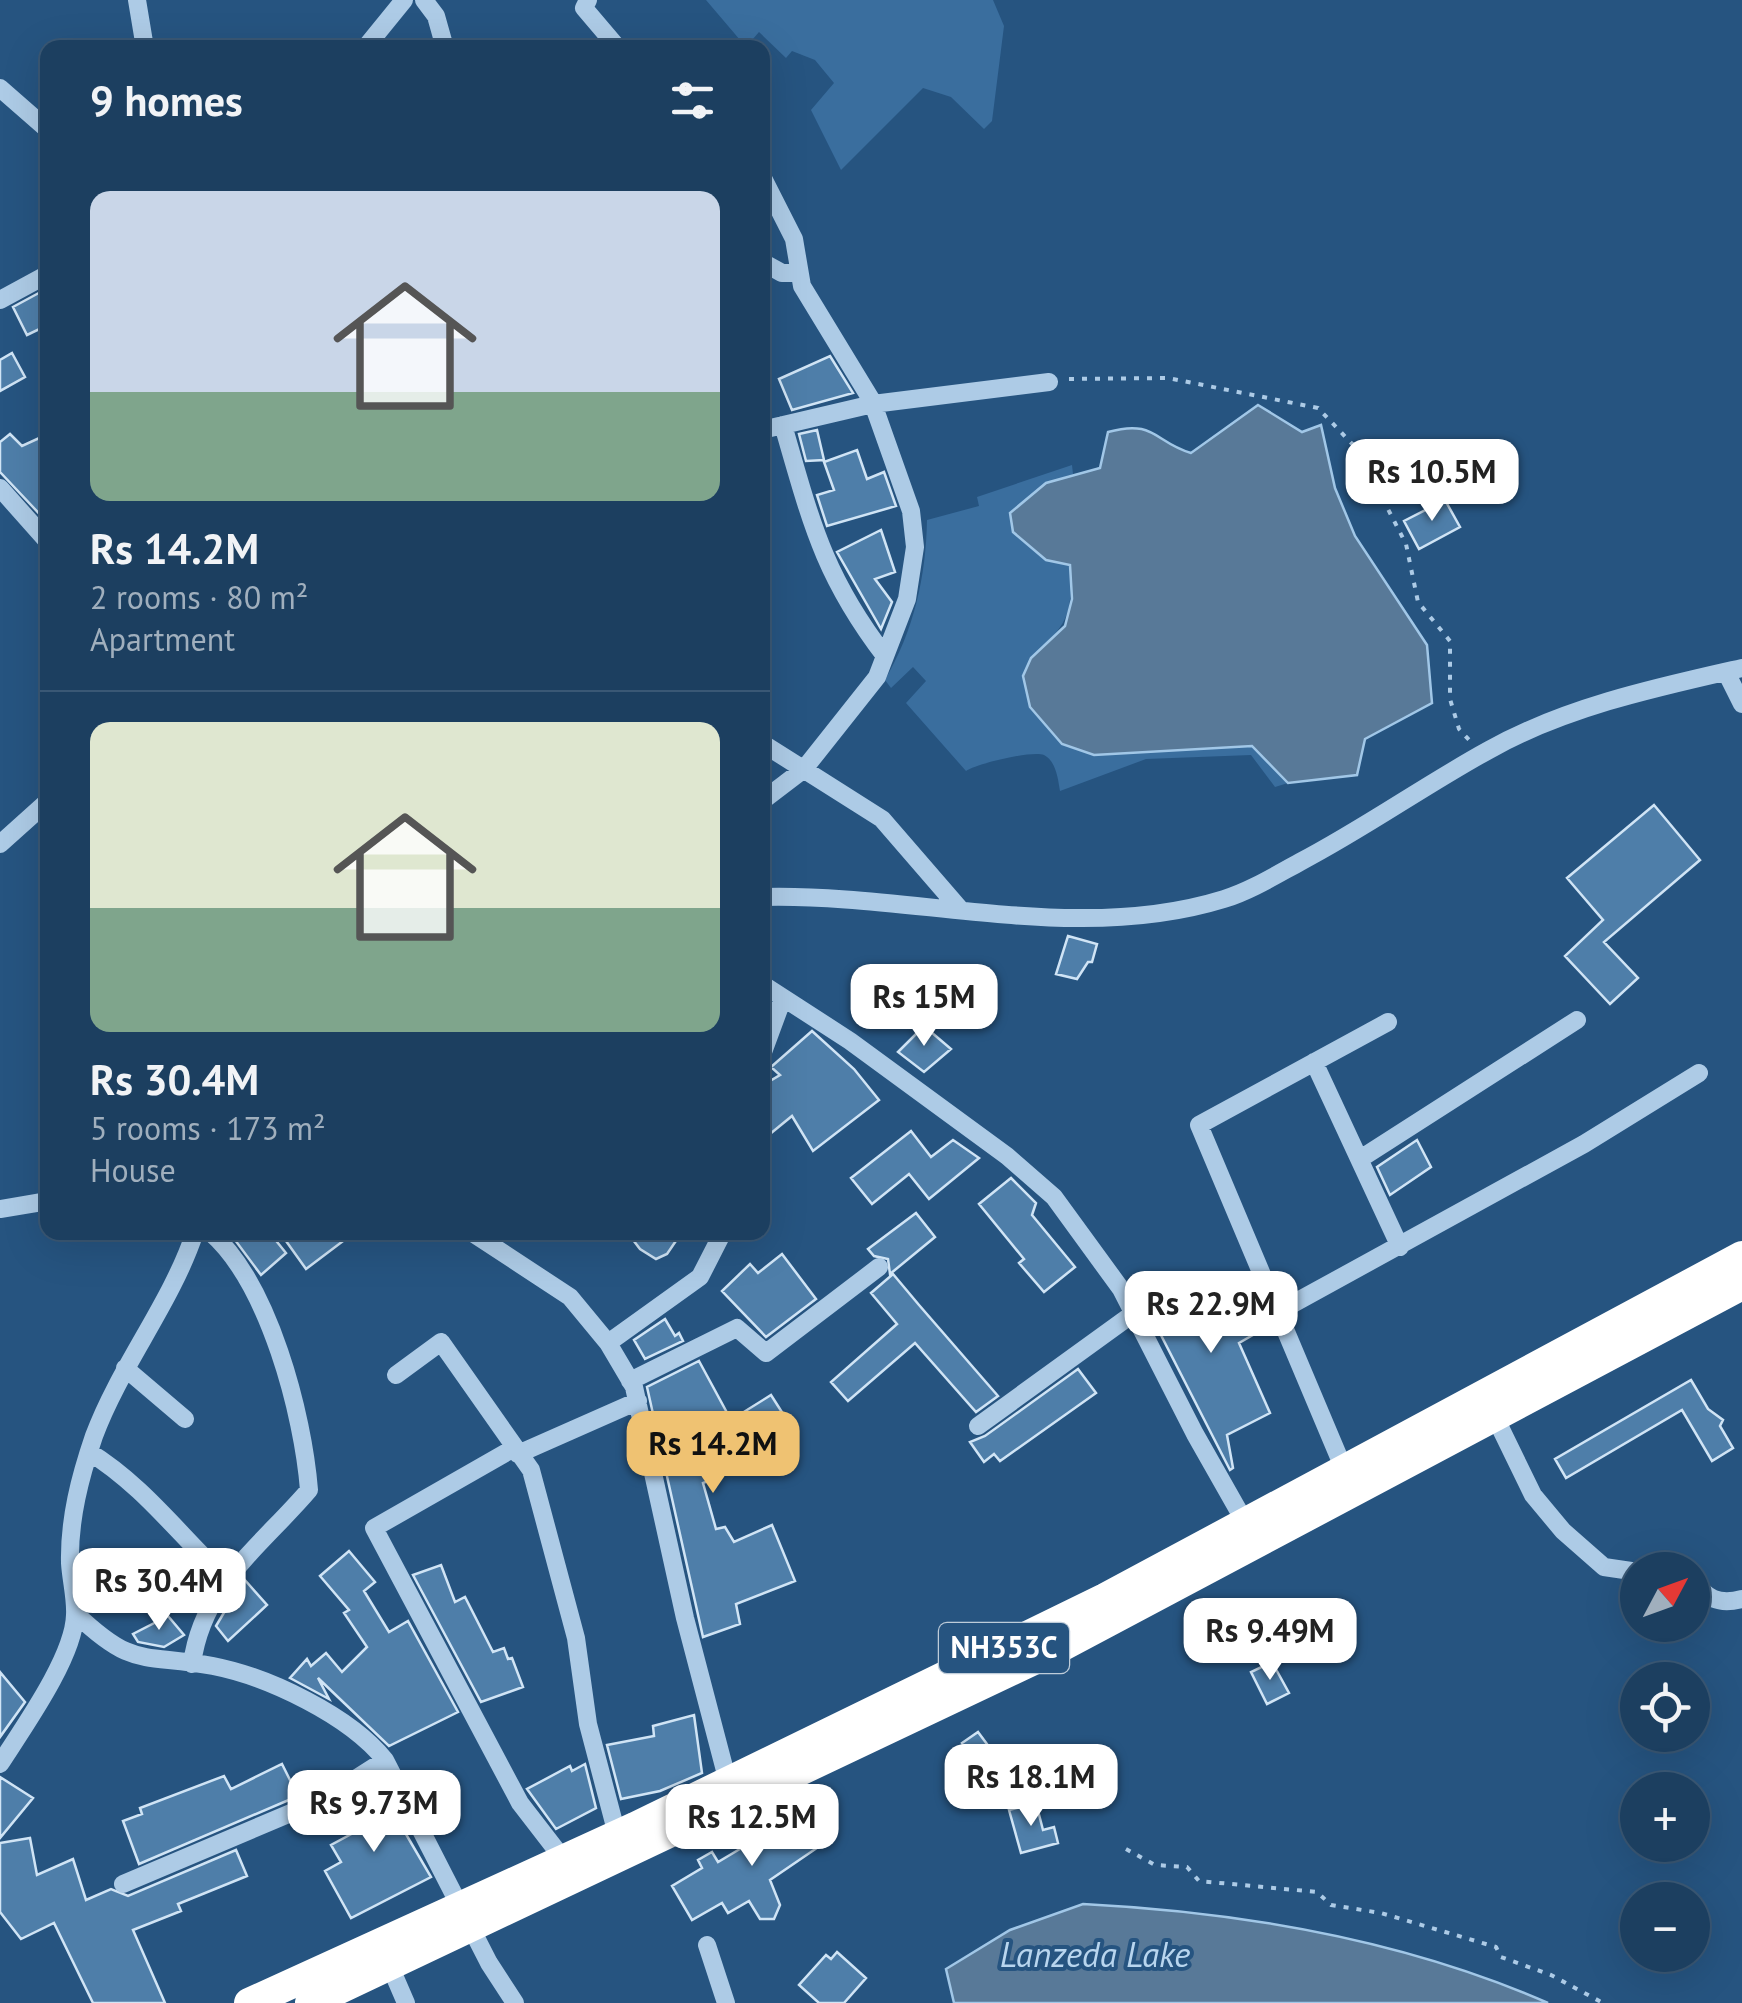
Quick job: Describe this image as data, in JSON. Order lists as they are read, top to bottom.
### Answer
{
  "streets": {
    "highway": ["NH353C"]
  },
  "water": ["Lanzeda Lake"],
  "north": "top right",
  "page": {
    "heading": "9 homes",
    "list": [
      {
        "name": "Rs 14.2M",
        "note": "2 rooms · 80 m² · Apartment"
      },
      {
        "name": "Rs 30.4M",
        "note": "5 rooms · 173 m² · House"
      }
    ],
    "price": [
      "Rs 10.5M",
      "Rs 15M",
      "Rs 22.9M",
      "Rs 14.2M",
      "Rs 30.4M",
      "Rs 9.49M",
      "Rs 18.1M",
      "Rs 9.73M",
      "Rs 12.5M"
    ],
    "map_buttons": ["+", "−"]
  }
}
